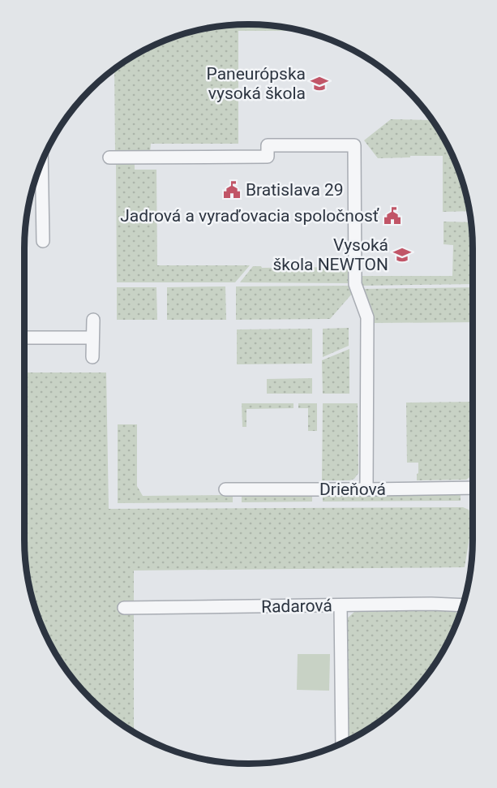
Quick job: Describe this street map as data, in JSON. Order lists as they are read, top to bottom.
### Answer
{
  "streets": {
    "street": ["Drieňová", "Radarová"]
  },
  "places": {
    "school or university": ["Рaneurópska vysoká škola", "Vysoká škola NEWTON"],
    "public building": ["Bratislava 29", "Jadrová a vyraďovacia spoločnosť"]
  }
}
